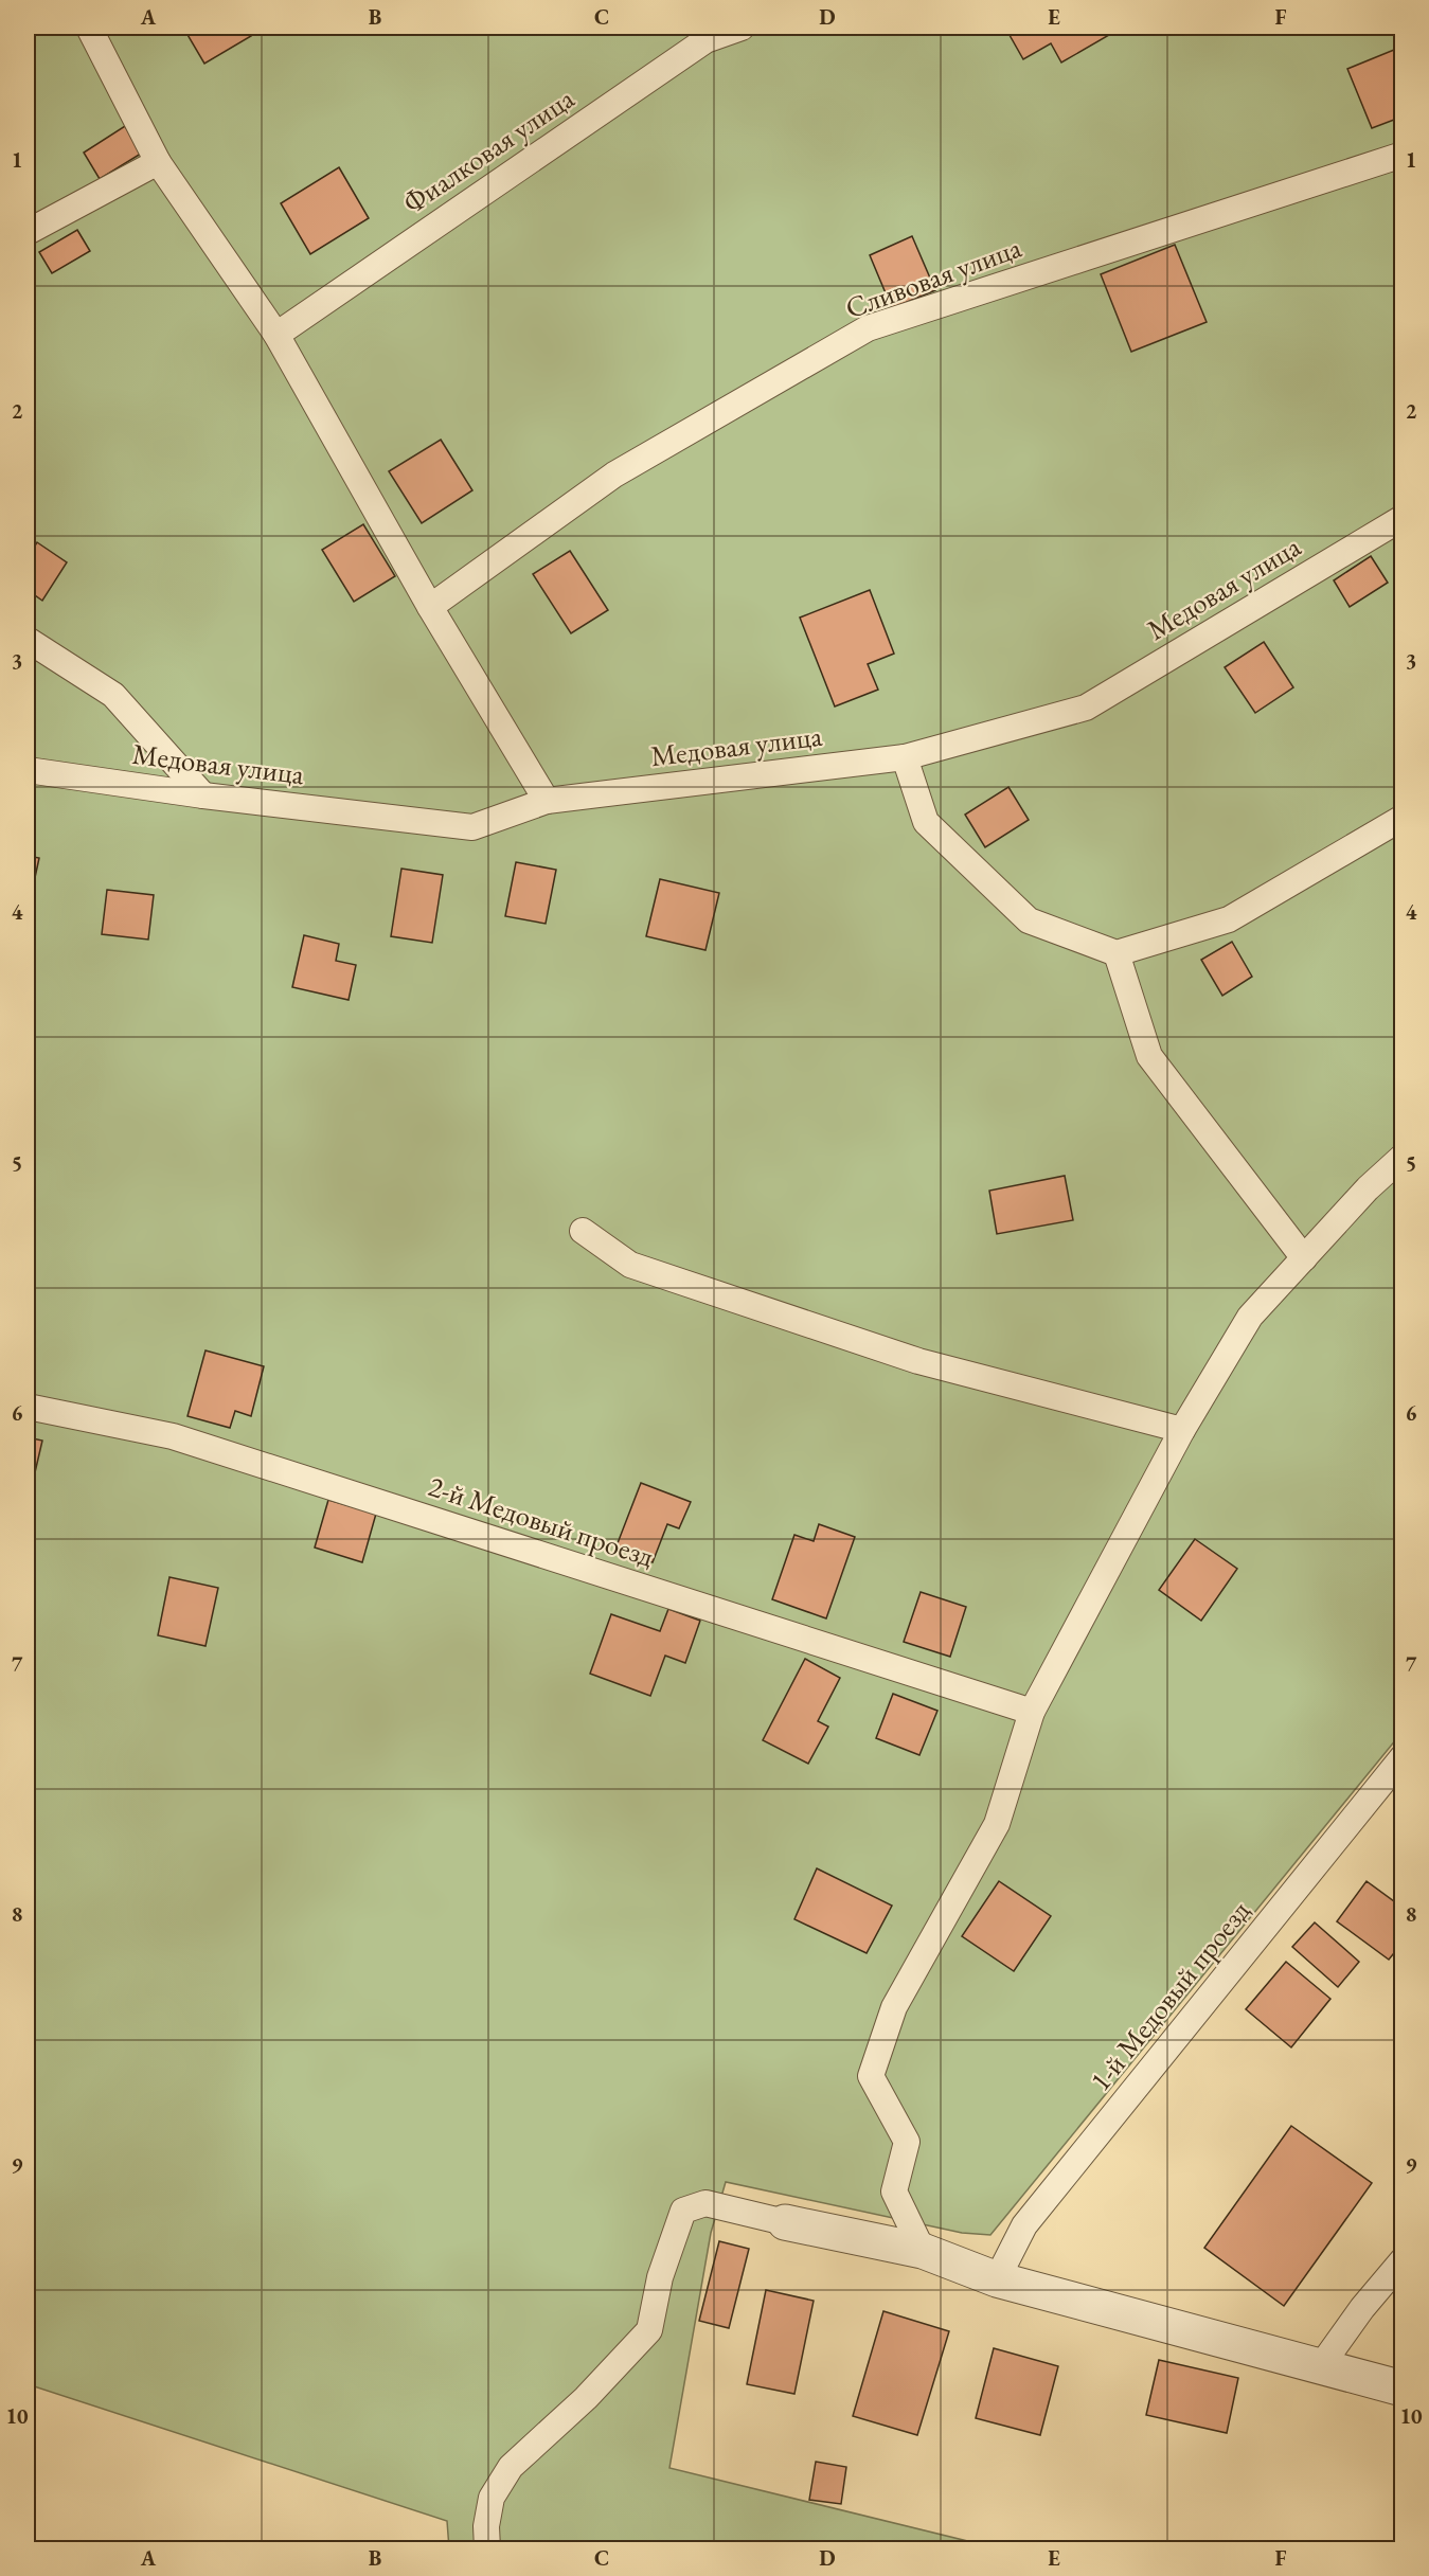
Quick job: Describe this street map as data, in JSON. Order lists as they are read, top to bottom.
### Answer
{
  "streets": {
    "lane": [
      "Фиалковая улица",
      "Сливовая улица",
      "Медовая улица",
      "2-й Медовый проезд",
      "1-й Медовый проезд"
    ]
  },
  "grid": {
    "columns": [
      "A",
      "B",
      "C",
      "D",
      "E",
      "F"
    ],
    "rows": [
      "1",
      "2",
      "3",
      "4",
      "5",
      "6",
      "7",
      "8",
      "9",
      "10"
    ]
  }
}
